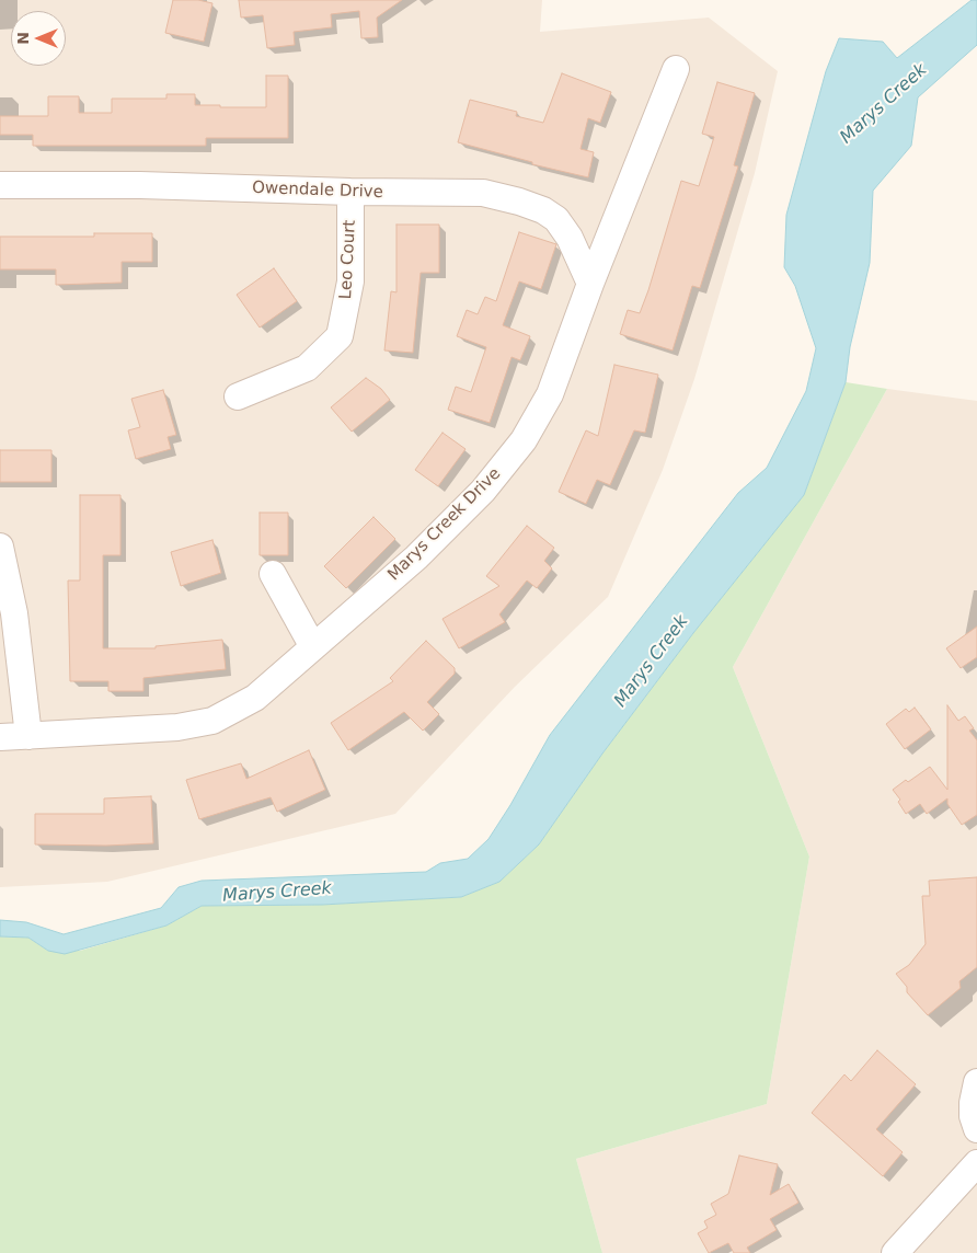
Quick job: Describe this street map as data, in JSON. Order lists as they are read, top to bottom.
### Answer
{
  "streets": {
    "street": ["Owendale Drive", "Leo Court", "Marys Creek Drive"]
  },
  "crossings": [
    ["Owendale Drive", "Leo Court"],
    ["Owendale Drive", "Marys Creek Drive"]
  ],
  "water": ["Marys Creek"],
  "north": "left"
}
